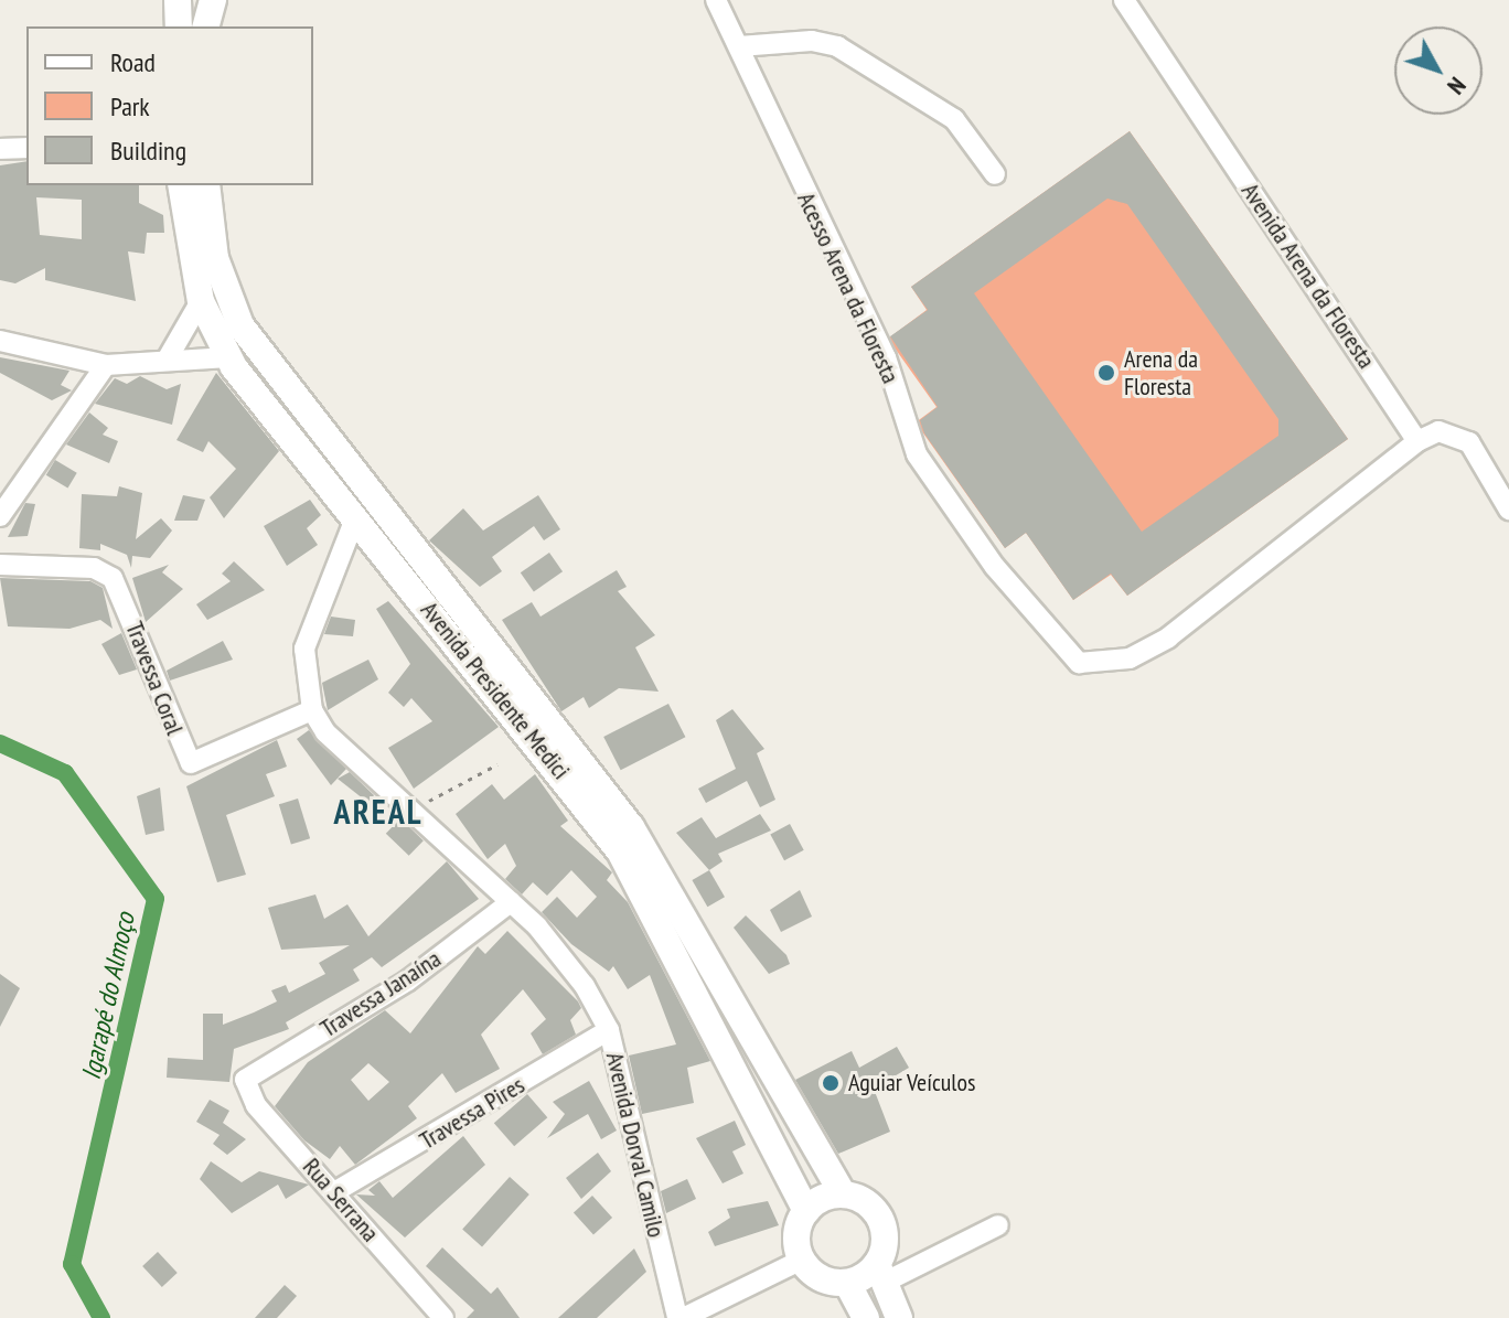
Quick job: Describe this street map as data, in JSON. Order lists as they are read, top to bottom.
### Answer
{
  "streets": {
    "main road": ["Avenida Presidente Medici"],
    "street": [
      "Avenida Arena da Floresta",
      "Acesso Arena da Floresta",
      "Travessa Coral",
      "Travessa Janaína",
      "Travessa Pires",
      "Avenida Dorval Camilo",
      "Rua Serrana"
    ]
  },
  "crossings": [
    ["Avenida Arena da Floresta", "Acesso Arena da Floresta"],
    ["Travessa Coral", "Avenida Dorval Camilo"],
    ["Travessa Janaína", "Avenida Dorval Camilo"],
    ["Travessa Janaína", "Rua Serrana"],
    ["Travessa Pires", "Avenida Dorval Camilo"],
    ["Travessa Pires", "Rua Serrana"]
  ],
  "districts": ["AREAL"],
  "water": ["Igarapé do Almoço"],
  "places": ["Arena da Floresta", "Aguiar Veículos"],
  "legend": ["Road", "Park", "Building"],
  "north": "bottom right"
}
